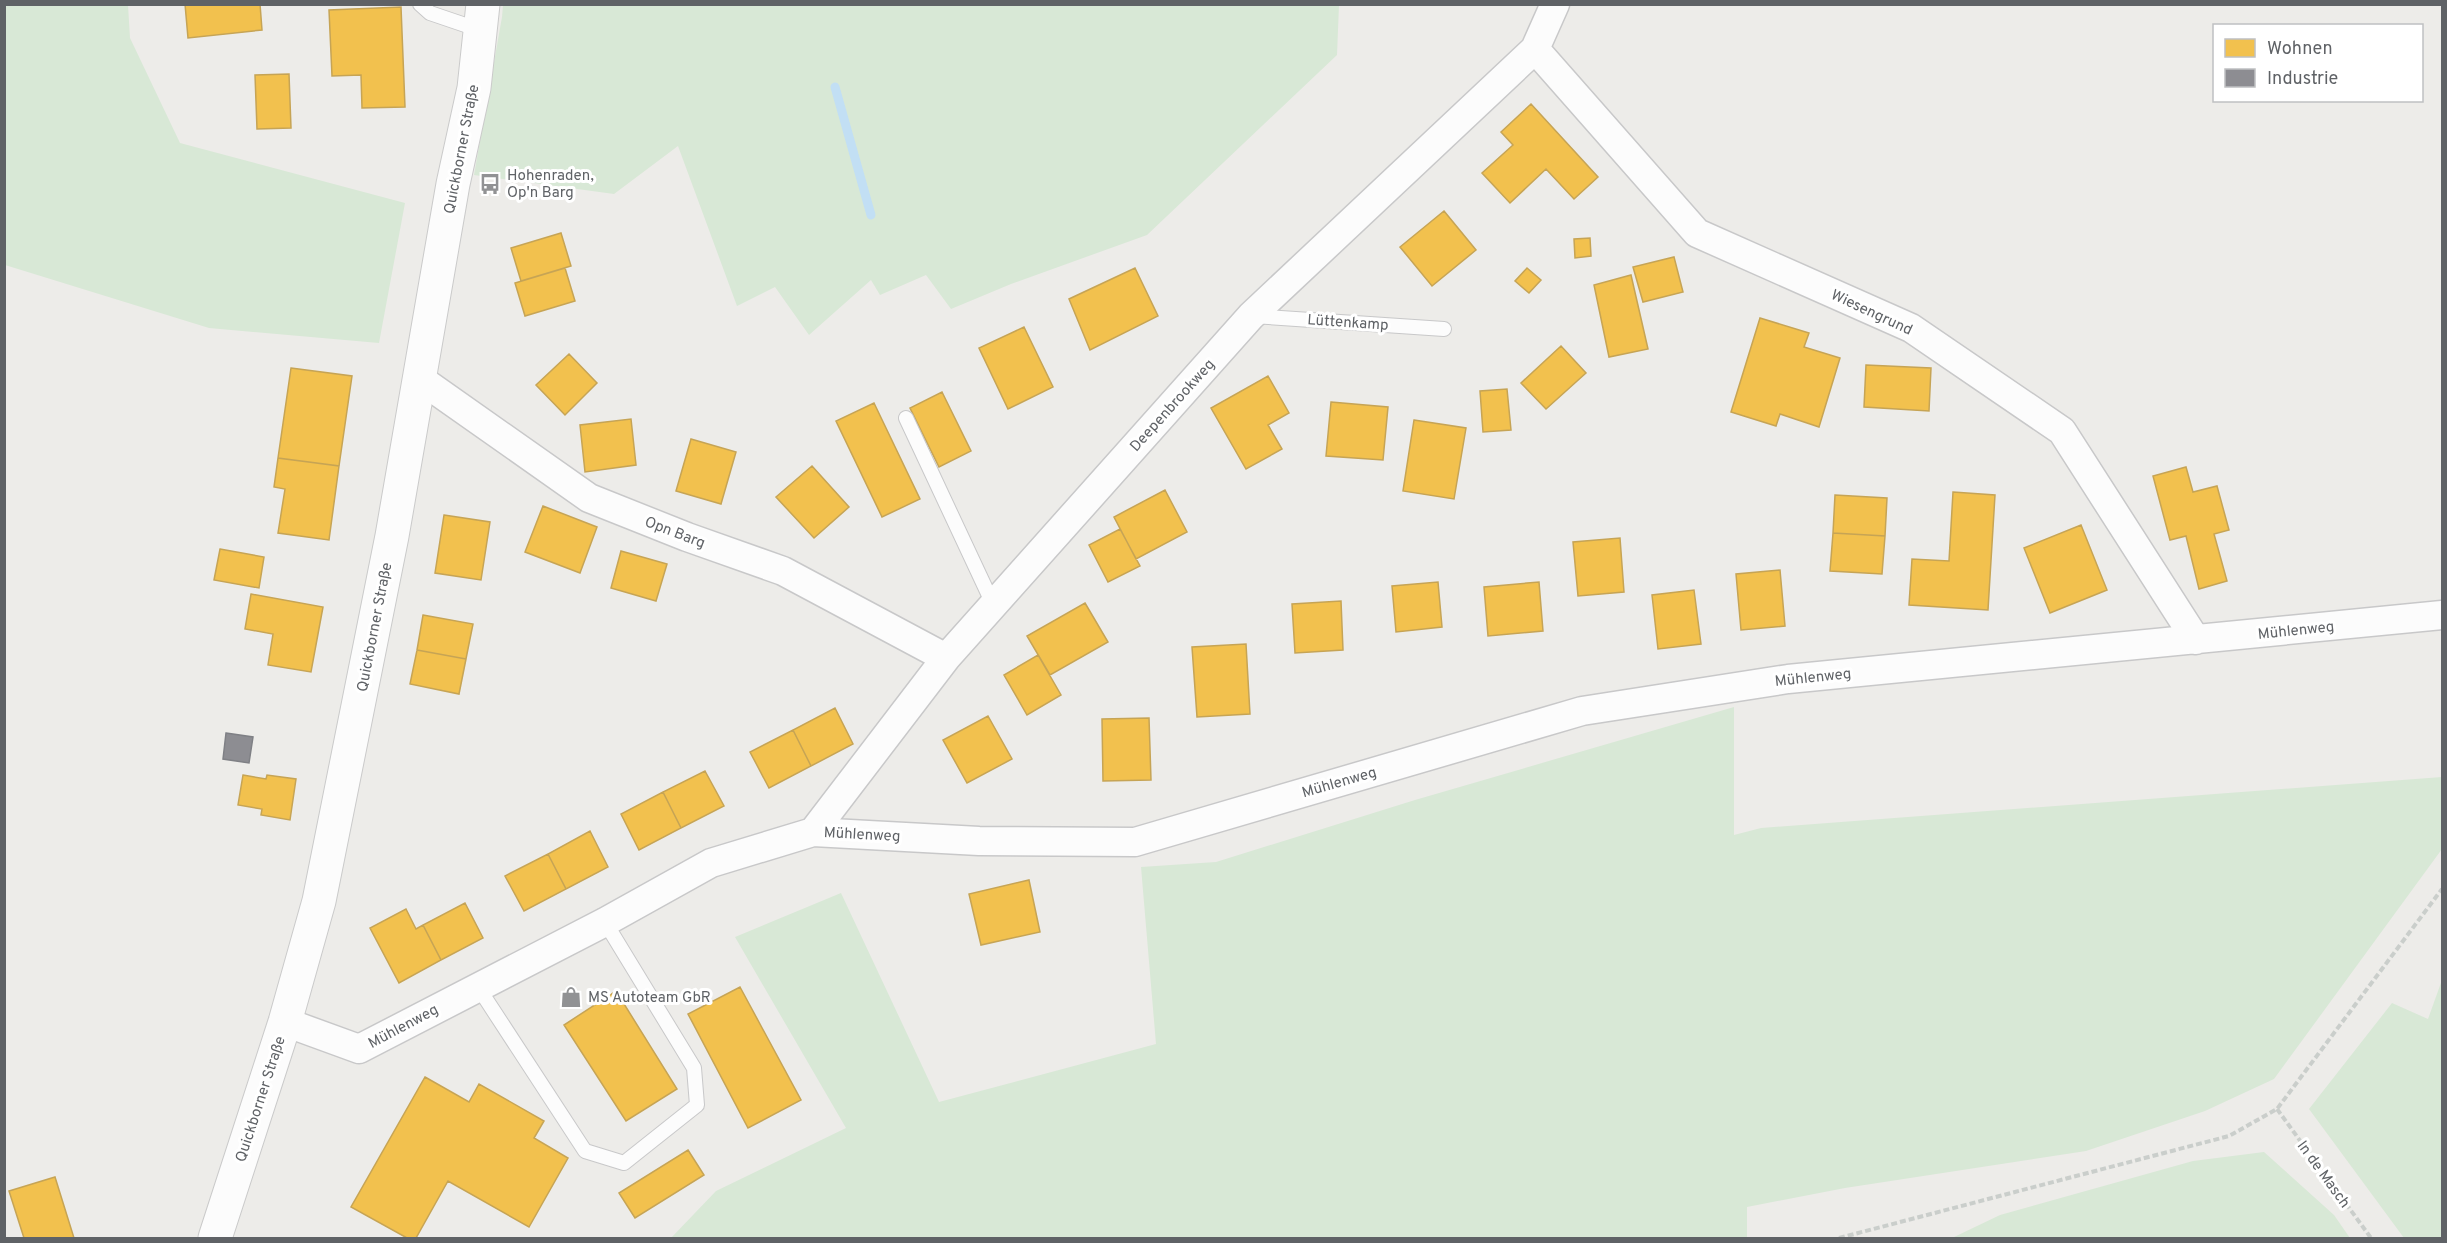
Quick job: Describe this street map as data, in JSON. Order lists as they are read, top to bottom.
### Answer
{
  "streets": {
    "main road": ["Quickborner Straße"],
    "street": [
      "Wiesengrund",
      "Deepenbrookweg",
      "Opn Barg",
      "Mühlenweg"
    ],
    "lane": ["Lüttenkamp"],
    "path": ["In de Masch"]
  },
  "crossings": [
    ["Quickborner Straße", "Opn Barg"],
    ["Quickborner Straße", "Mühlenweg"],
    ["Wiesengrund", "Deepenbrookweg"],
    ["Wiesengrund", "Mühlenweg"],
    ["Lüttenkamp", "Deepenbrookweg"],
    ["Deepenbrookweg", "Opn Barg"],
    ["Deepenbrookweg", "Mühlenweg"]
  ],
  "places": {
    "bus stop": ["Hohenraden, Op'n Barg"],
    "shop": ["MS Autoteam GbR"]
  },
  "legend": ["Wohnen", "Industrie"]
}
